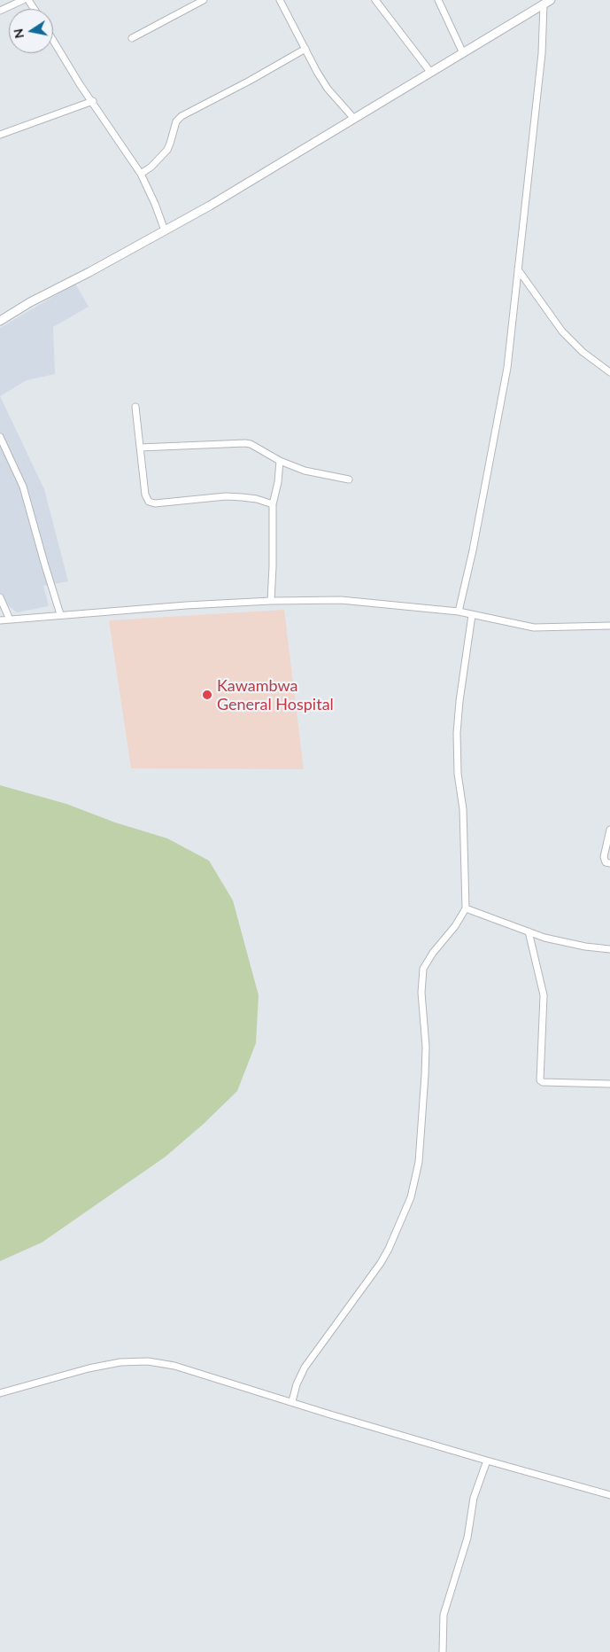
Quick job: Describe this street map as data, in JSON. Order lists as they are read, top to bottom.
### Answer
{
  "places": ["Kawambwa General Hospital"],
  "north": "left"
}
